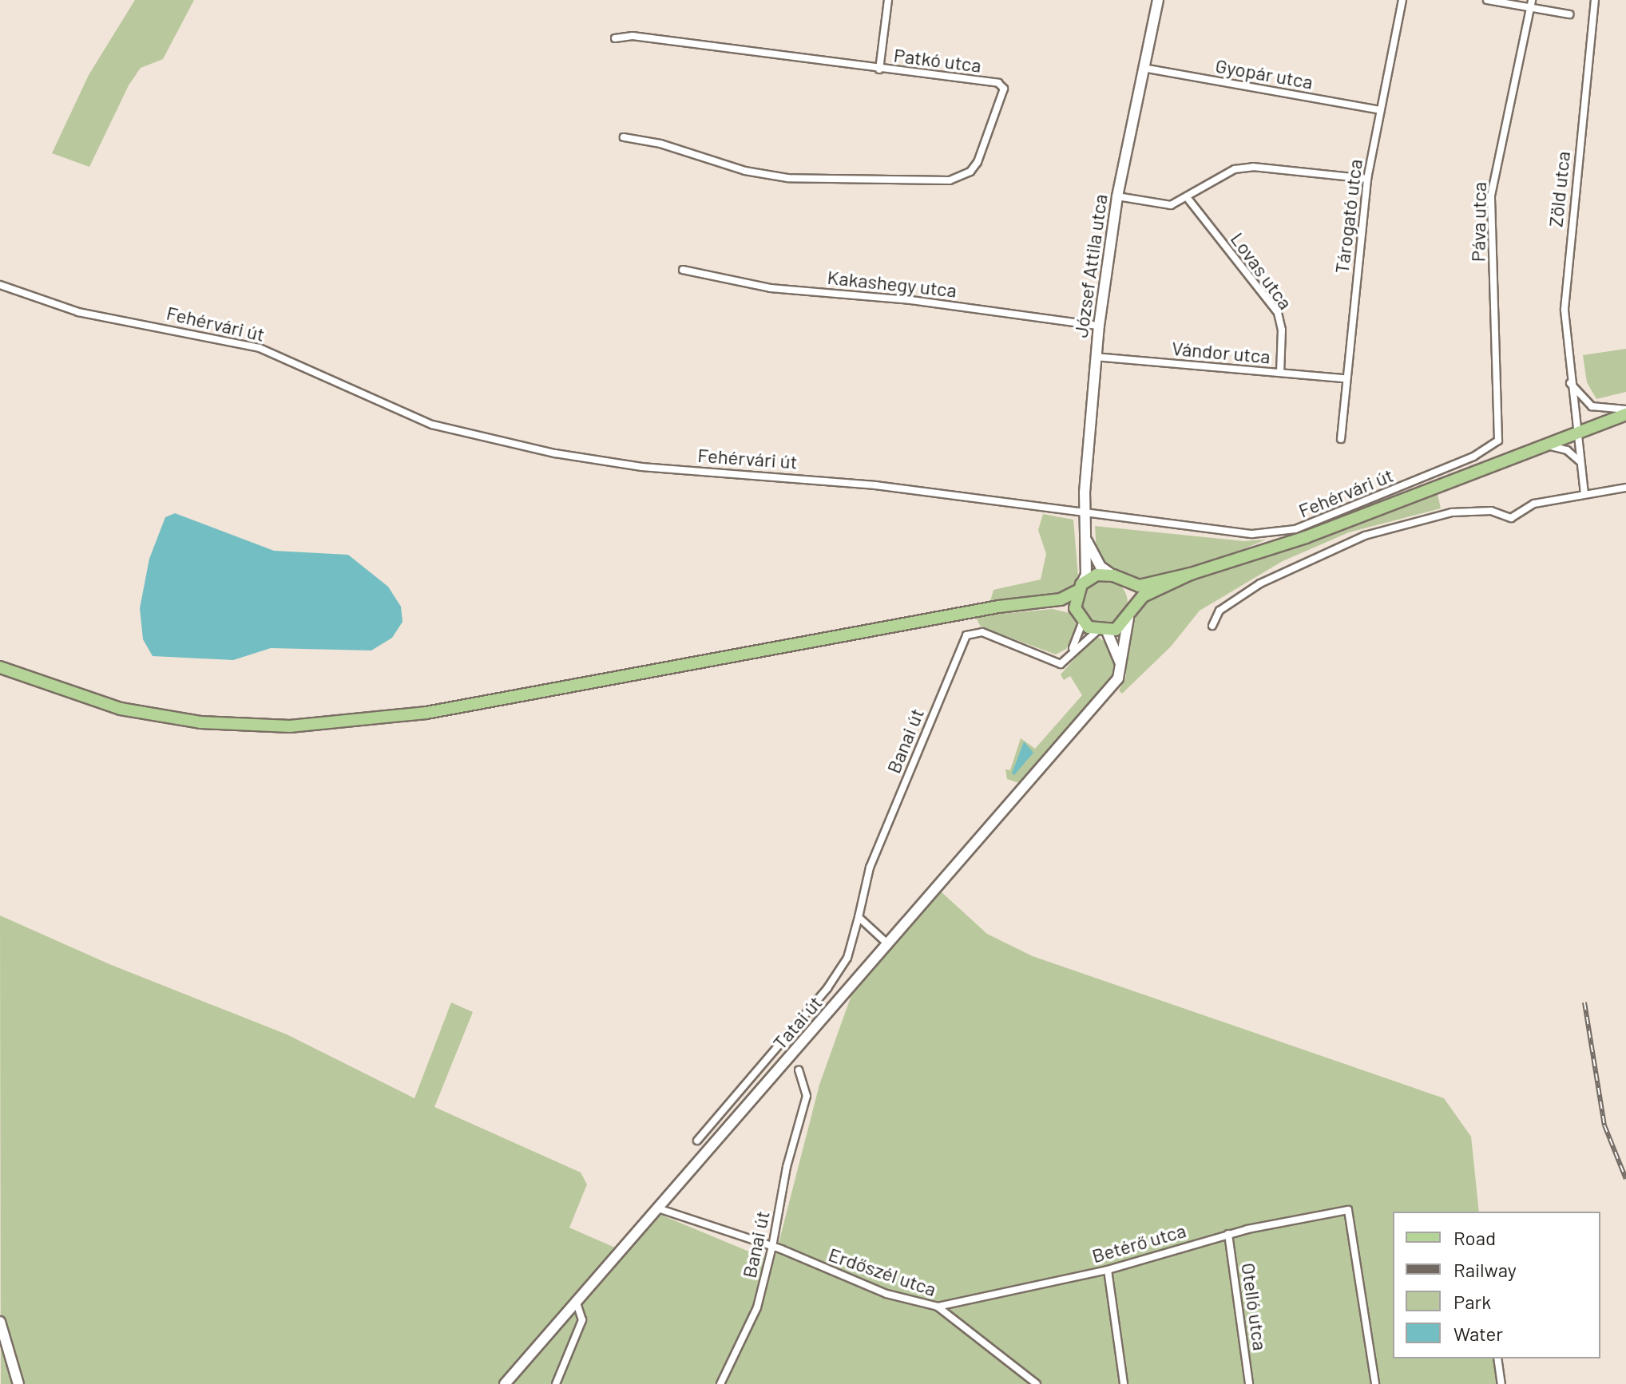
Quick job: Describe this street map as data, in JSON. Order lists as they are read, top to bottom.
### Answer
{
  "streets": {
    "street": [
      "Patkó utca",
      "Gyopár utca",
      "Zöld utca",
      "Tárogató utca",
      "Páva utca",
      "József Attila utca",
      "Lovas utca",
      "Kakashegy utca",
      "Fehérvári út",
      "Vándor utca",
      "Banai út",
      "Tatai út",
      "Betérő utca",
      "Erdőszél utca",
      "Otelló utca"
    ]
  },
  "crossings": [
    ["Gyopár utca", "Tárogató utca"],
    ["Gyopár utca", "József Attila utca"],
    ["Tárogató utca", "Vándor utca"],
    ["Páva utca", "Fehérvári út"],
    ["József Attila utca", "Kakashegy utca"],
    ["József Attila utca", "Fehérvári út"],
    ["József Attila utca", "Vándor utca"],
    ["József Attila utca", "Tatai út"],
    ["Lovas utca", "Vándor utca"],
    ["Banai út", "Tatai út"],
    ["Banai út", "Erdőszél utca"],
    ["Tatai út", "Erdőszél utca"],
    ["Betérő utca", "Erdőszél utca"],
    ["Betérő utca", "Otelló utca"]
  ],
  "legend": [
    "Road",
    "Railway",
    "Park",
    "Water"
  ]
}
